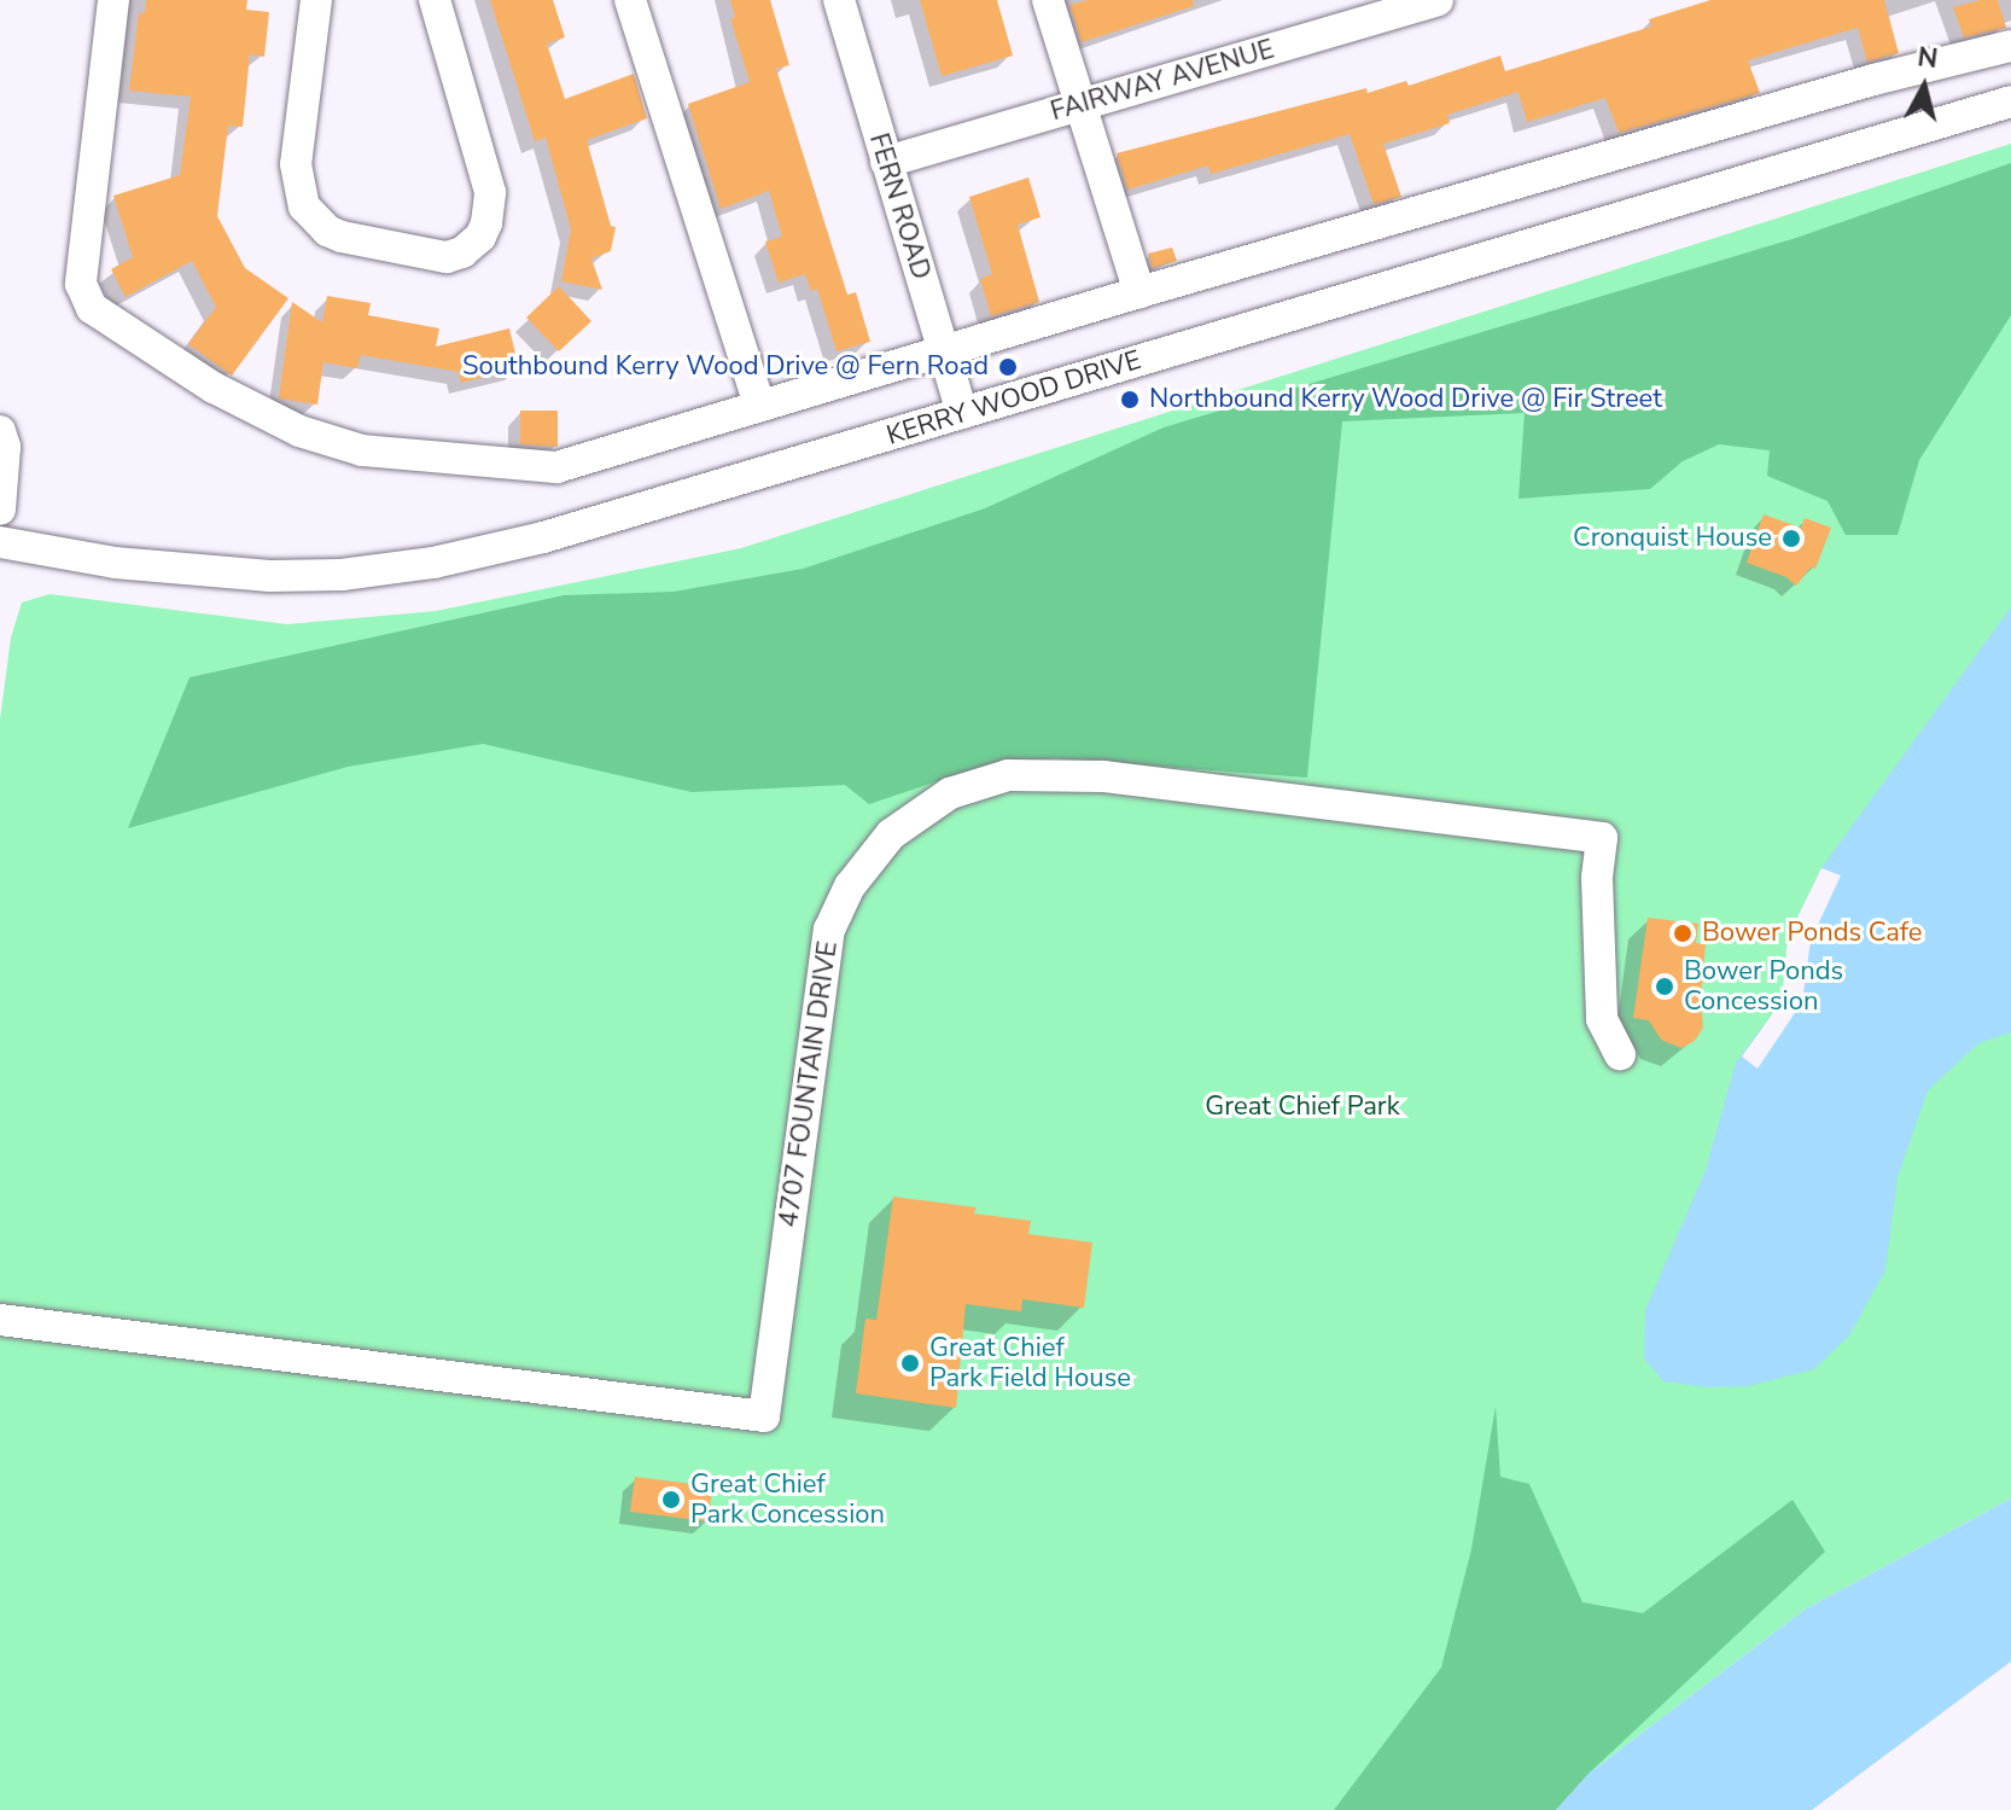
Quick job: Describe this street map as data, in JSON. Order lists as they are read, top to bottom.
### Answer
{
  "streets": {
    "street": [
      "FAIRWAY AVENUE",
      "FERN ROAD",
      "KERRY WOOD DRIVE",
      "4707 FOUNTAIN DRIVE"
    ]
  },
  "crossings": [
    ["FAIRWAY AVENUE", "FERN ROAD"],
    ["FERN ROAD", "KERRY WOOD DRIVE"]
  ],
  "parks": ["Great Chief Park"],
  "places": [
    "Southbound Kerry Wood Drive @ Fern Road",
    "Northbound Kerry Wood Drive @ Fir Street",
    "Cronquist House",
    "Bower Ponds Cafe",
    "Bower Ponds Concession",
    "Great Chief Park Field House",
    "Great Chief Park Concession"
  ],
  "north": "top"
}
